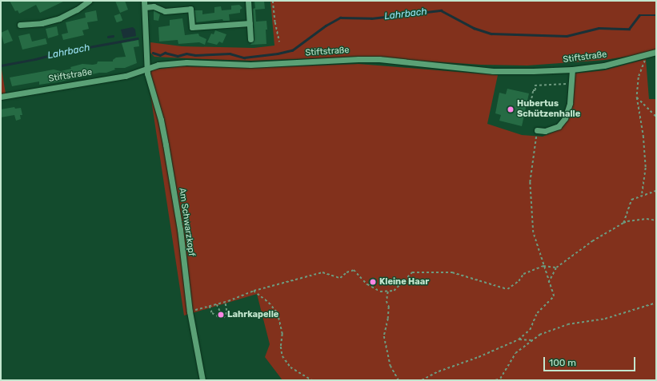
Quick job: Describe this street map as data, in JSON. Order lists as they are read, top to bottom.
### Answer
{
  "streets": {
    "street": ["Stiftstraße", "Am Schwarzkopf"]
  },
  "crossings": [
    ["Stiftstraße", "Am Schwarzkopf"]
  ],
  "water": ["Lahrbach"],
  "places": ["Hubertus Schützenhalle", "Kleine Haar", "Lahrkapelle"],
  "scale_bar": "100 m"
}
